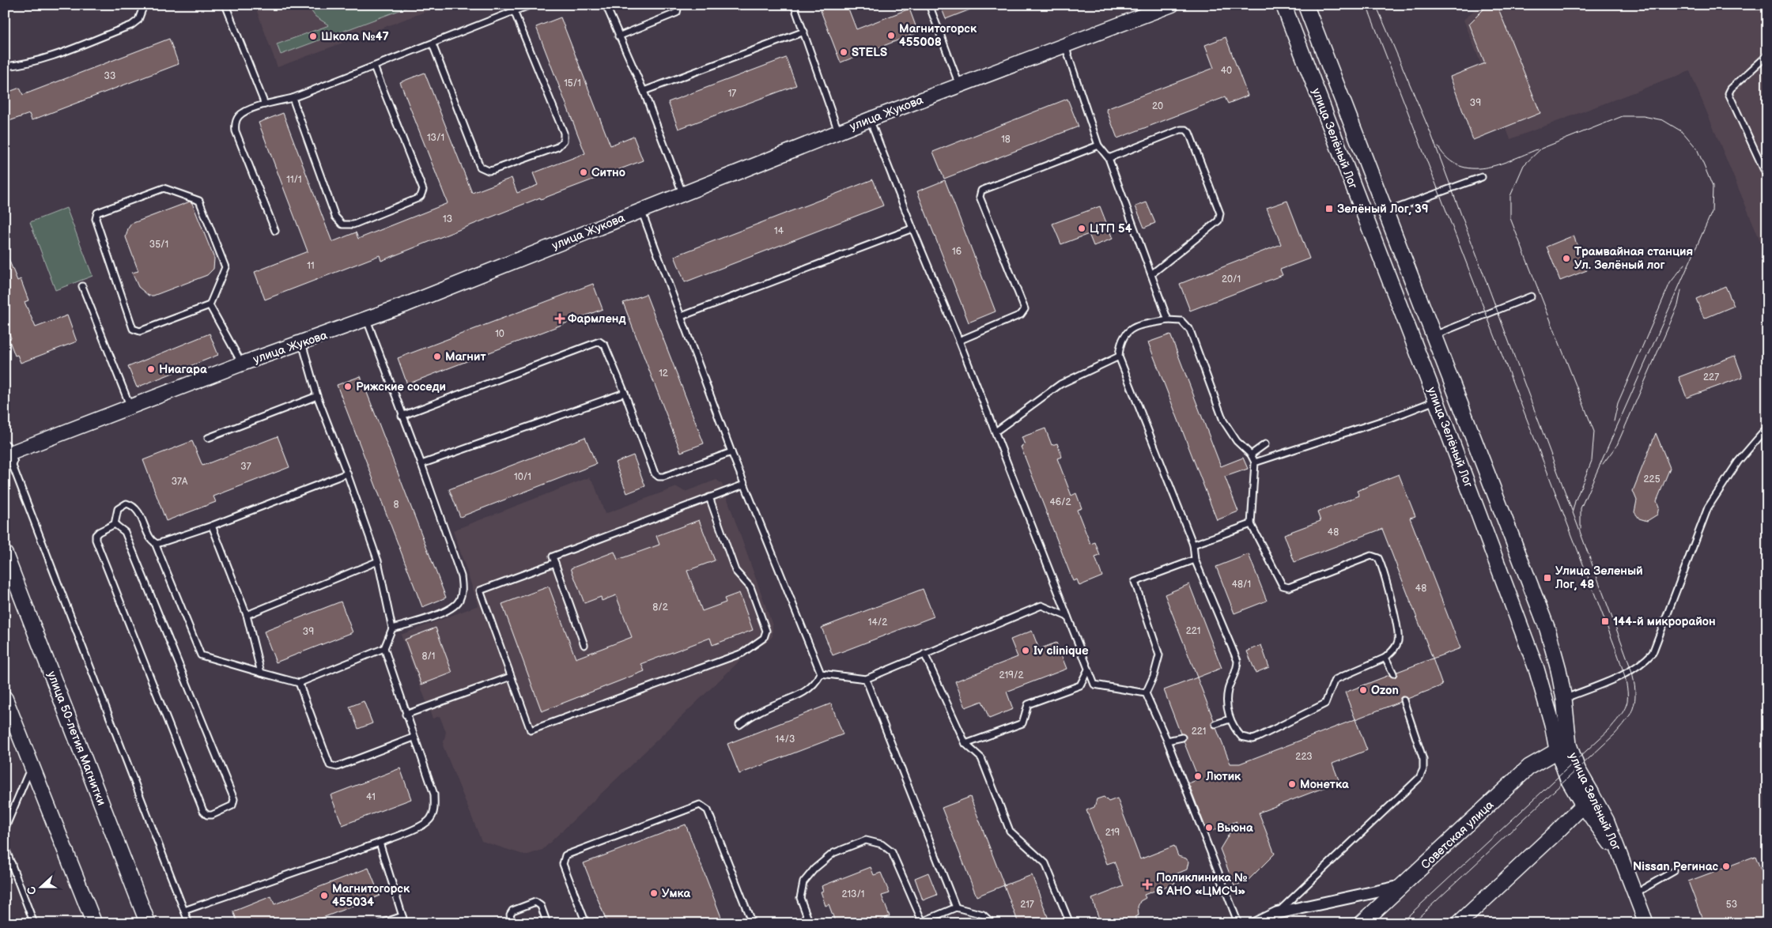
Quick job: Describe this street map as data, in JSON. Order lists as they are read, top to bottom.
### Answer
{
  "streets": {
    "main road": ["улица Зелёный Лог", "улица 50-летия Магнитки", "Советская улица"],
    "street": ["улица Жукова"]
  },
  "crossings": [
    ["улица Зелёный Лог", "Советская улица"]
  ],
  "places": {
    "other": [
      "Магнитогорск 455008",
      "Школа №47",
      "STELS",
      "Ситно",
      "ЦТП 54",
      "Трамвайная станция Ул. Зелёный лог",
      "Магнит",
      "Ниагара",
      "Рижские соседи",
      "Iv clinique",
      "Ozon",
      "Лютик",
      "Монетка",
      "Вьюна",
      "Nissan Регинас",
      "Умка",
      "Магнитогорск 455034"
    ],
    "transit": ["Зелёный Лог, 39", "Улица Зеленый Лог, 48", "144-й микрорайон"],
    "health": ["Фармленд", "Поликлиника № 6 АНО «ЦМСЧ»"]
  },
  "house_numbers": [
    "40",
    "33",
    "15/1",
    "17",
    "39",
    "20",
    "13/1",
    "18",
    "11/1",
    "13",
    "14",
    "35/1",
    "16",
    "11",
    "20/1",
    "10",
    "12",
    "227",
    "37",
    "10/1",
    "225",
    "37А",
    "46/2",
    "8",
    "48",
    "48/1",
    "48",
    "8/2",
    "14/2",
    "221",
    "39",
    "8/1",
    "219/2",
    "221",
    "14/3",
    "223",
    "41",
    "219",
    "213/1",
    "217",
    "53"
  ],
  "north": "left"
}
